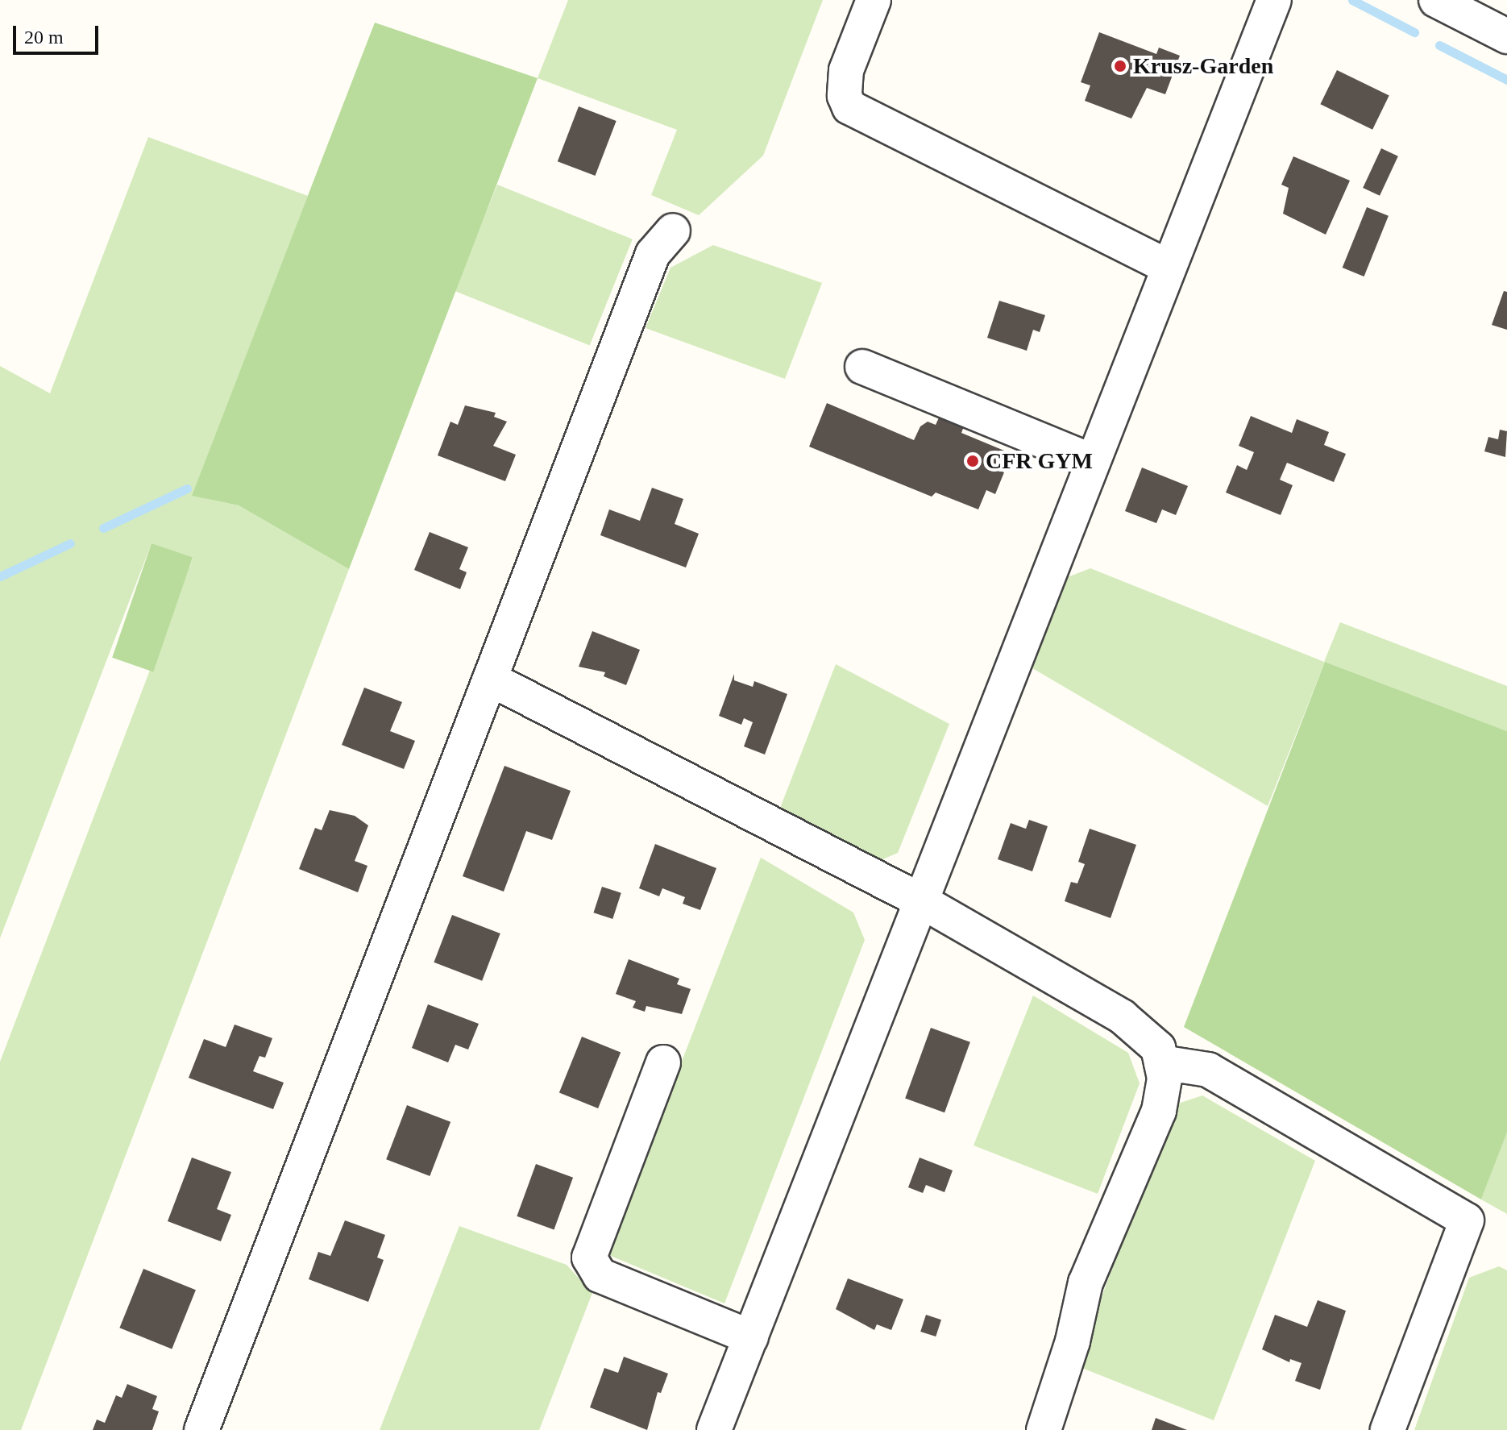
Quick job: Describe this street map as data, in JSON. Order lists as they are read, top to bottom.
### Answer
{
  "places": ["Krusz-Garden", "CFR GYM"],
  "scale_bar": "20 m"
}
